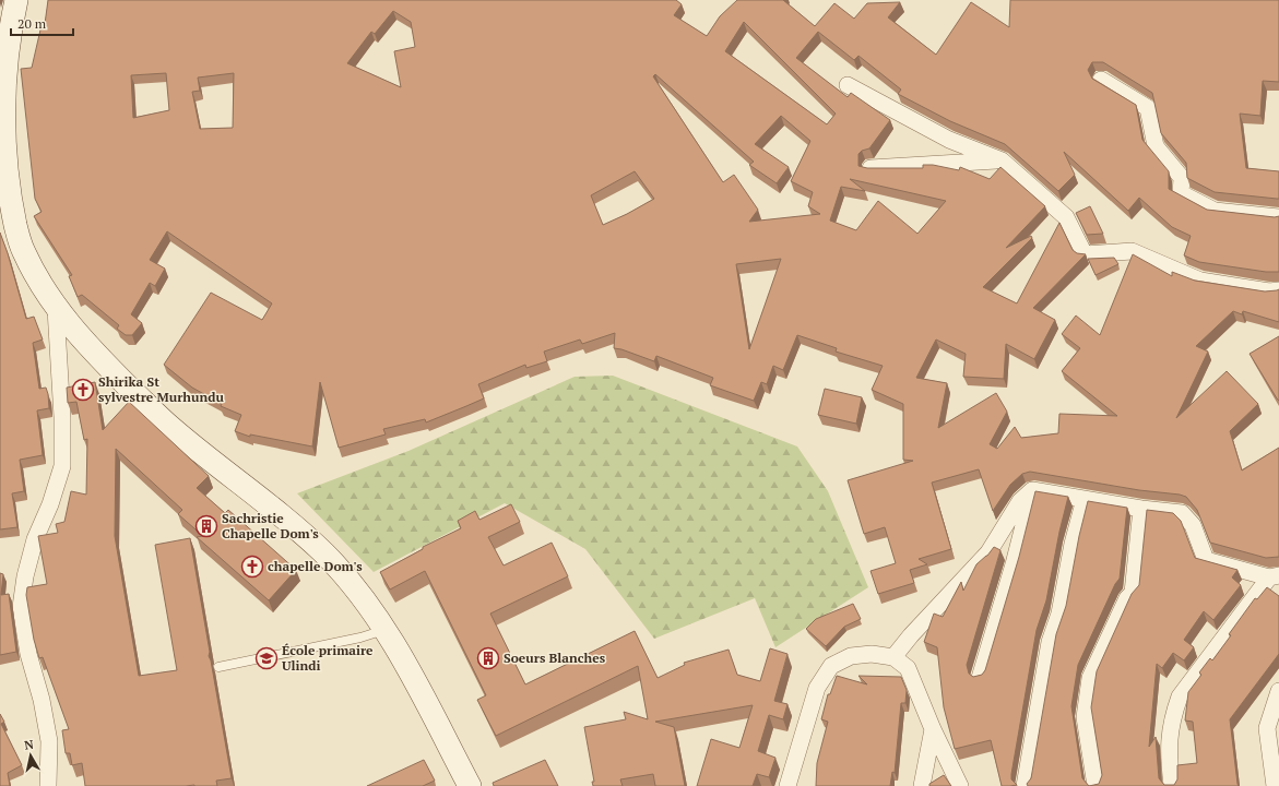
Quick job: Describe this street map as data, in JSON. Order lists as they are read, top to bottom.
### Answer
{
  "places": {
    "church": ["Shirika St sylvestre Murhundu", "chapelle Dom's"],
    "building": ["Sachristie Chapelle Dom's", "Soeurs Blanches"],
    "school or university": ["École primaire Ulindi"]
  },
  "scale_bar": "20 m",
  "north": "top"
}
